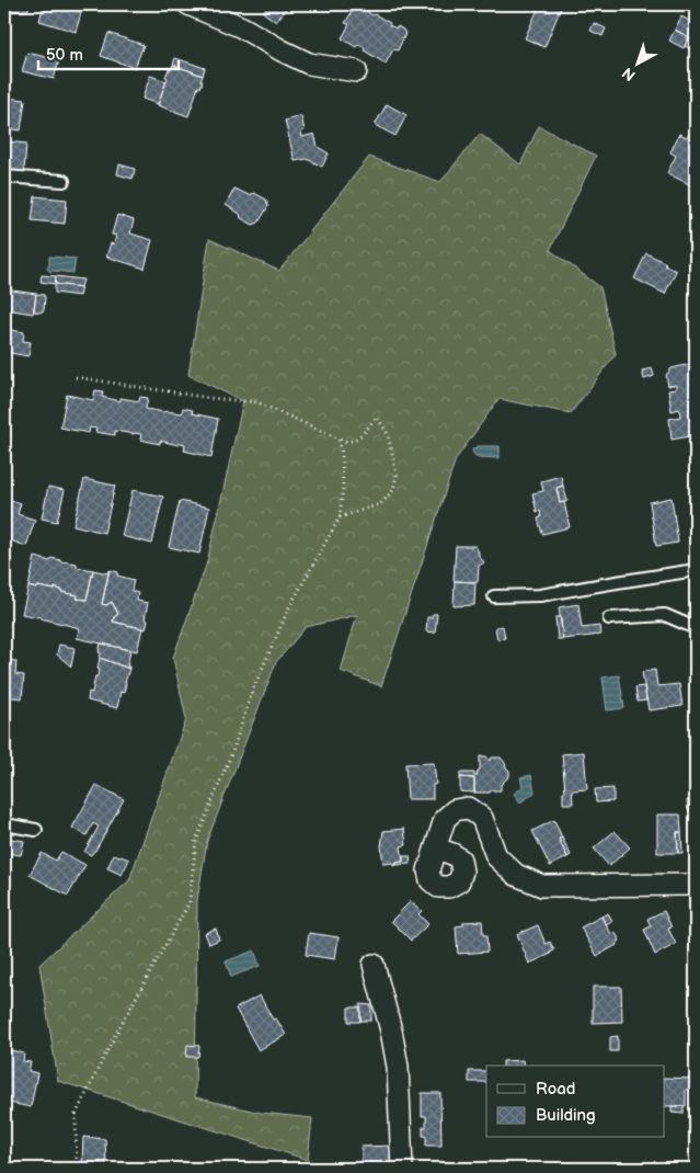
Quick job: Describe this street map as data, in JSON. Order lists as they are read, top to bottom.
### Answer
{
  "legend": ["Road", "Building"],
  "scale_bar": "50 m",
  "north": "bottom left"
}
